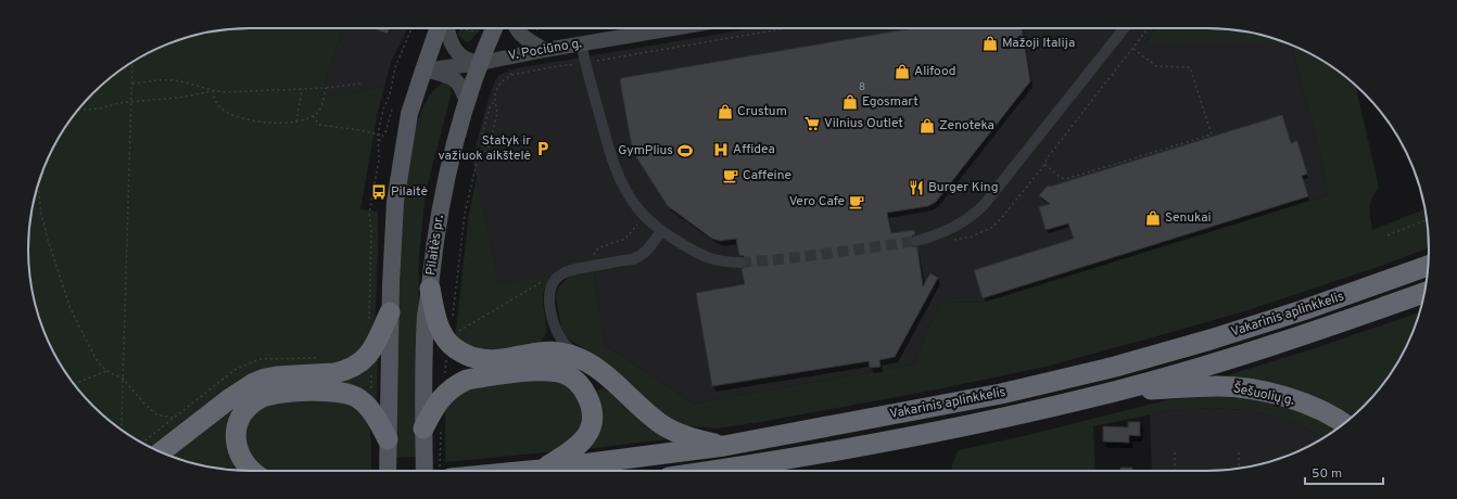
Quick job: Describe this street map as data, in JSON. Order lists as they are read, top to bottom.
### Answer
{
  "streets": {
    "highway": ["Vakarinis aplinkkelis", "Šešuolių g."],
    "main road": ["V. Pociūno g.", "Pilaitės pr."]
  },
  "crossings": [
    ["V. Pociūno g.", "Pilaitės pr."],
    ["Vakarinis aplinkkelis", "Šešuolių g."]
  ],
  "places": {
    "shop": [
      "Mažoji Italija",
      "Alifood",
      "Egosmart",
      "Crustum",
      "Zenoteka",
      "Senukai"
    ],
    "supermarket": ["Vilnius Outlet"],
    "parking": ["Statyk ir važiuok aikštelė"],
    "hospital": ["Affidea"],
    "sports": ["GymPlius"],
    "cafe": ["Caffeine", "Vero Cafe"],
    "restaurant": ["Burger King"],
    "bus stop": ["Pilaitė"]
  },
  "house_numbers": ["8"],
  "scale_bar": "50 m"
}
